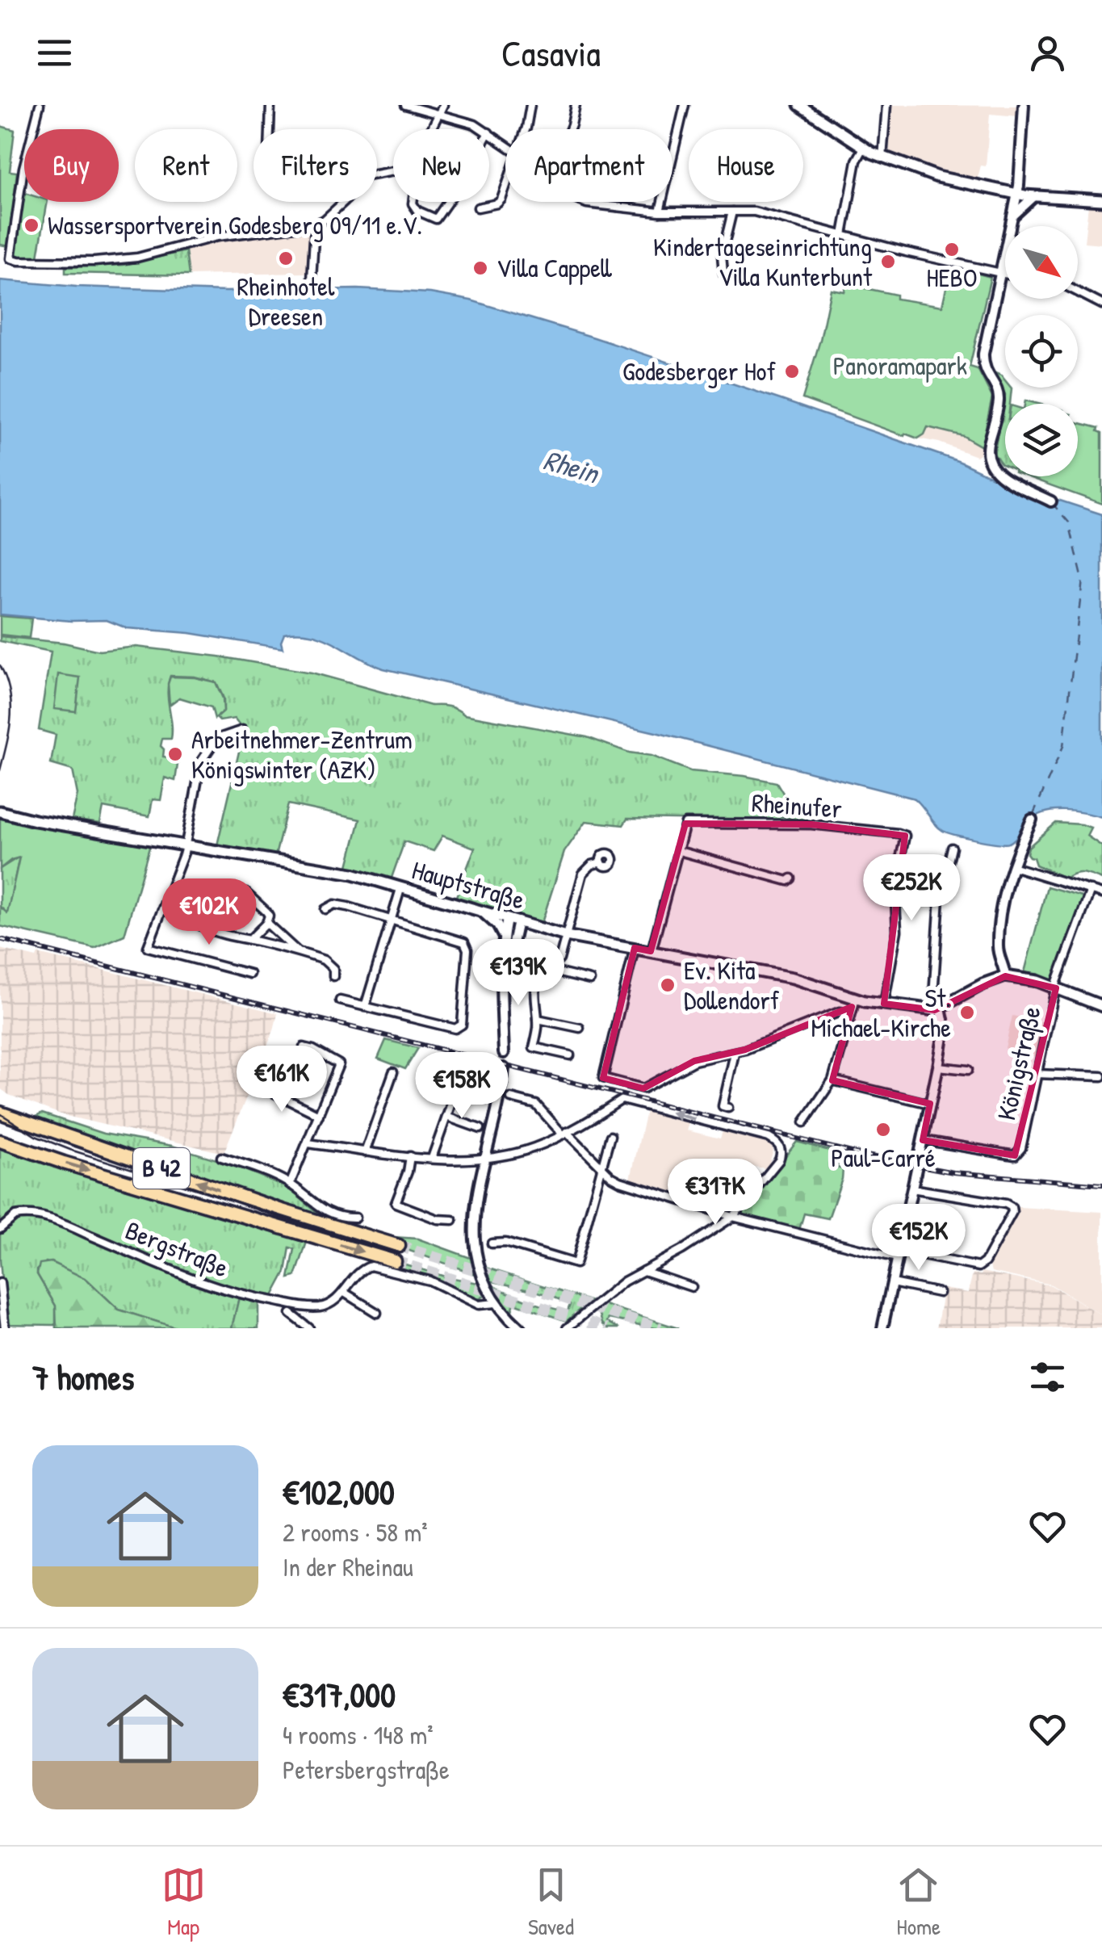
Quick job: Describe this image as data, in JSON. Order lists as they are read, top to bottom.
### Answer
{
  "streets": {
    "highway": ["B 42"],
    "main road": ["Hauptstraße"],
    "street": ["Rheinufer", "Königstraße", "Bergstraße"]
  },
  "crossings": [
    ["Rheinufer", "Hauptstraße"]
  ],
  "water": ["Rhein"],
  "parks": ["Panoramapark"],
  "places": [
    "Wassersportverein Godesberg 09/11 e.V.",
    "HEBO",
    "Rheinhotel Dreesen",
    "Kindertageseinrichtung Villa Kunterbunt",
    "Villa Cappell",
    "Godesberger Hof",
    "Arbeitnehmer-Zentrum Königswinter (AZK)",
    "Ev. Kita Dollendorf",
    "St. Michael-Kirche",
    "Paul-Carré"
  ],
  "north": "bottom right",
  "page": {
    "header": "Casavia",
    "chip": [
      "Buy",
      "Rent",
      "Filters",
      "New",
      "Apartment",
      "House"
    ],
    "price": [
      "€252K",
      "€102K",
      "€139K",
      "€161K",
      "€158K",
      "€317K",
      "€152K"
    ],
    "heading": "7 homes",
    "list": [
      {
        "name": "€102,000",
        "note": "2 rooms · 58 m² · In der Rheinau"
      },
      {
        "name": "€317,000",
        "note": "4 rooms · 148 m² · Petersbergstraße"
      }
    ],
    "tabs": ["Map", "Saved", "Home"]
  }
}
